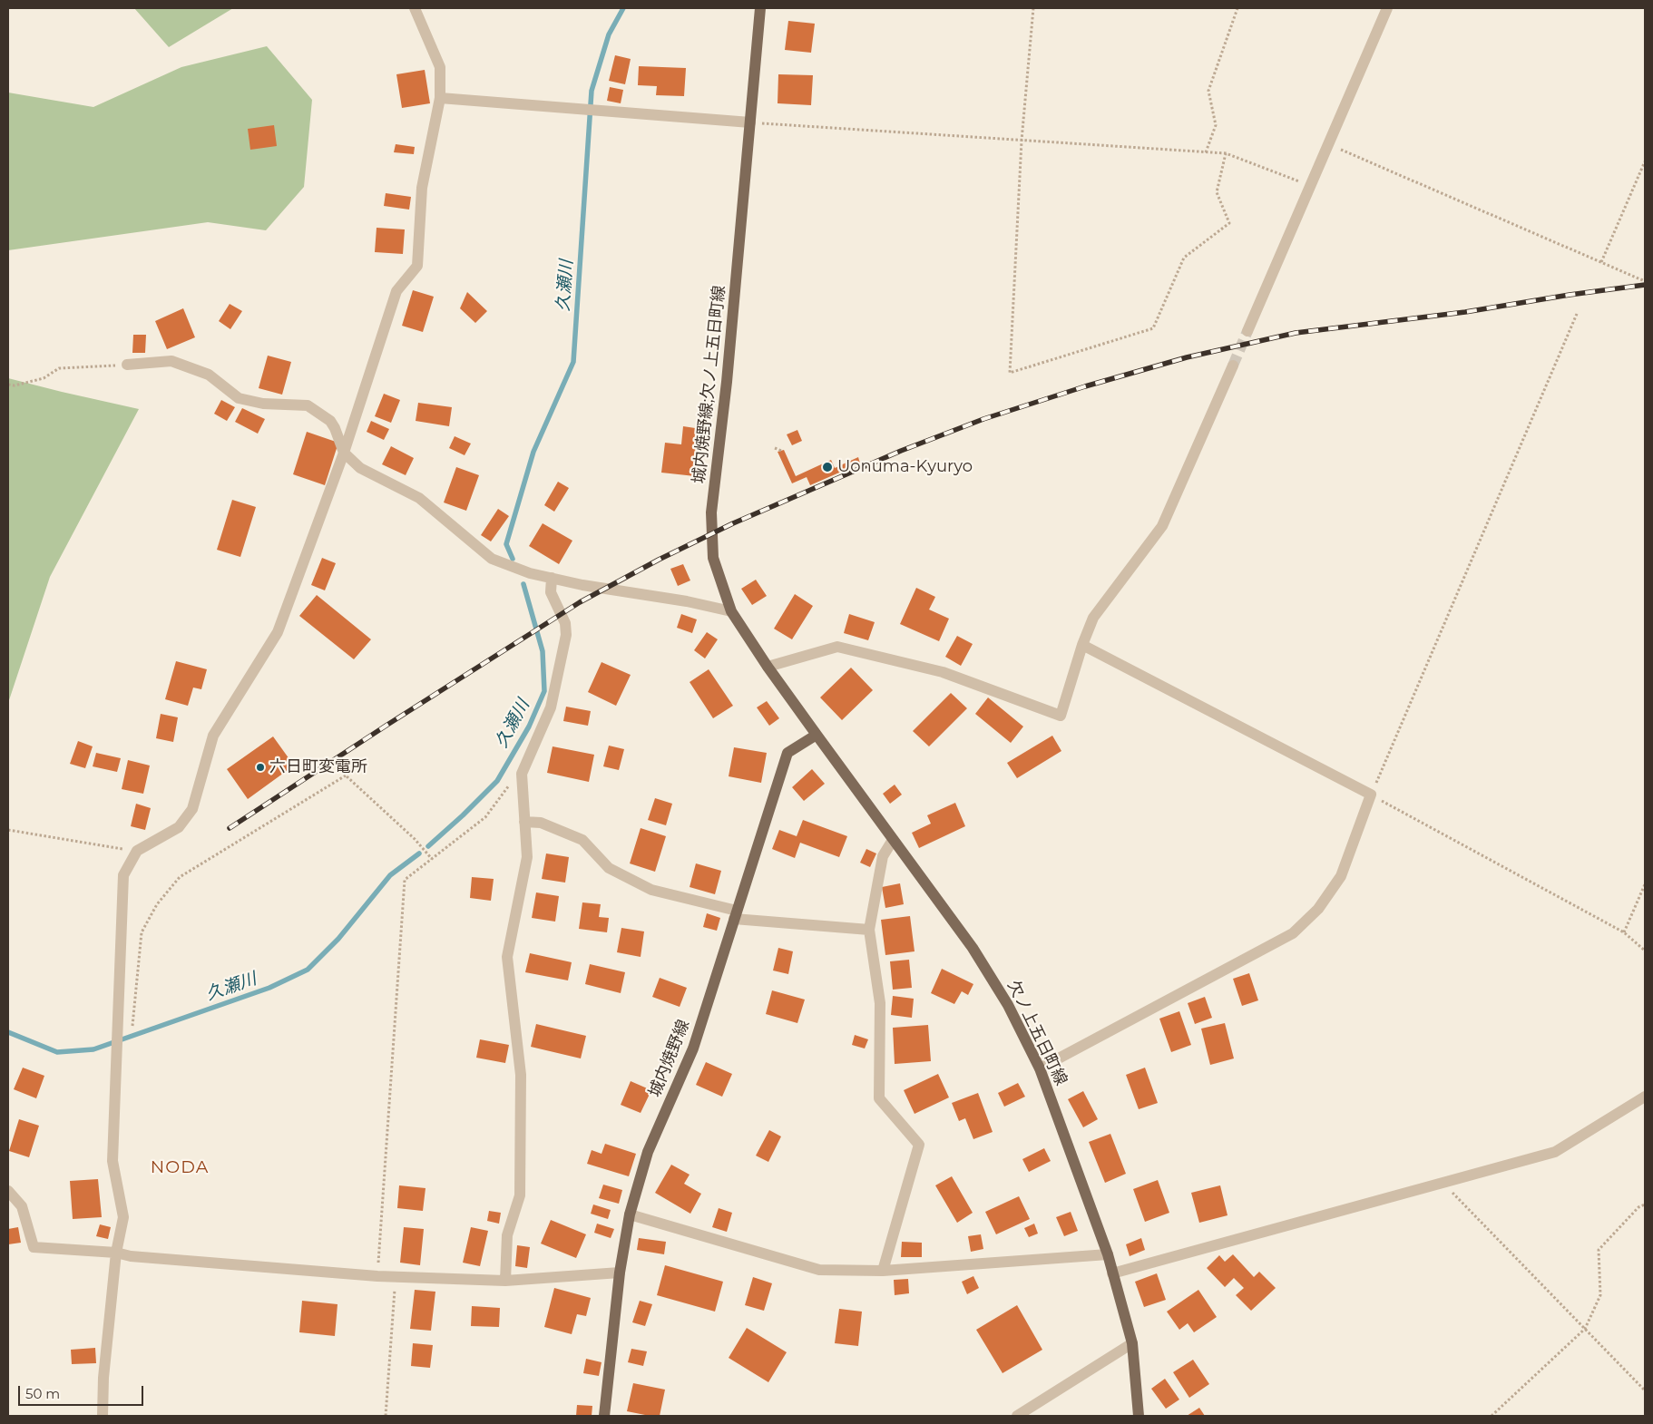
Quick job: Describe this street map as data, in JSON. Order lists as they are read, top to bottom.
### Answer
{
  "streets": {
    "main road": ["城内焼野線;欠ノ上五日町線", "欠ノ上五日町線", "城内焼野線"]
  },
  "crossings": [
    ["城内焼野線;欠ノ上五日町線", "欠ノ上五日町線"],
    ["城内焼野線;欠ノ上五日町線", "城内焼野線"],
    ["欠ノ上五日町線", "城内焼野線"]
  ],
  "districts": ["NODA"],
  "water": ["久瀬川"],
  "places": ["Uonuma-Kyuryo", "六日町変電所"],
  "scale_bar": "50 m"
}
